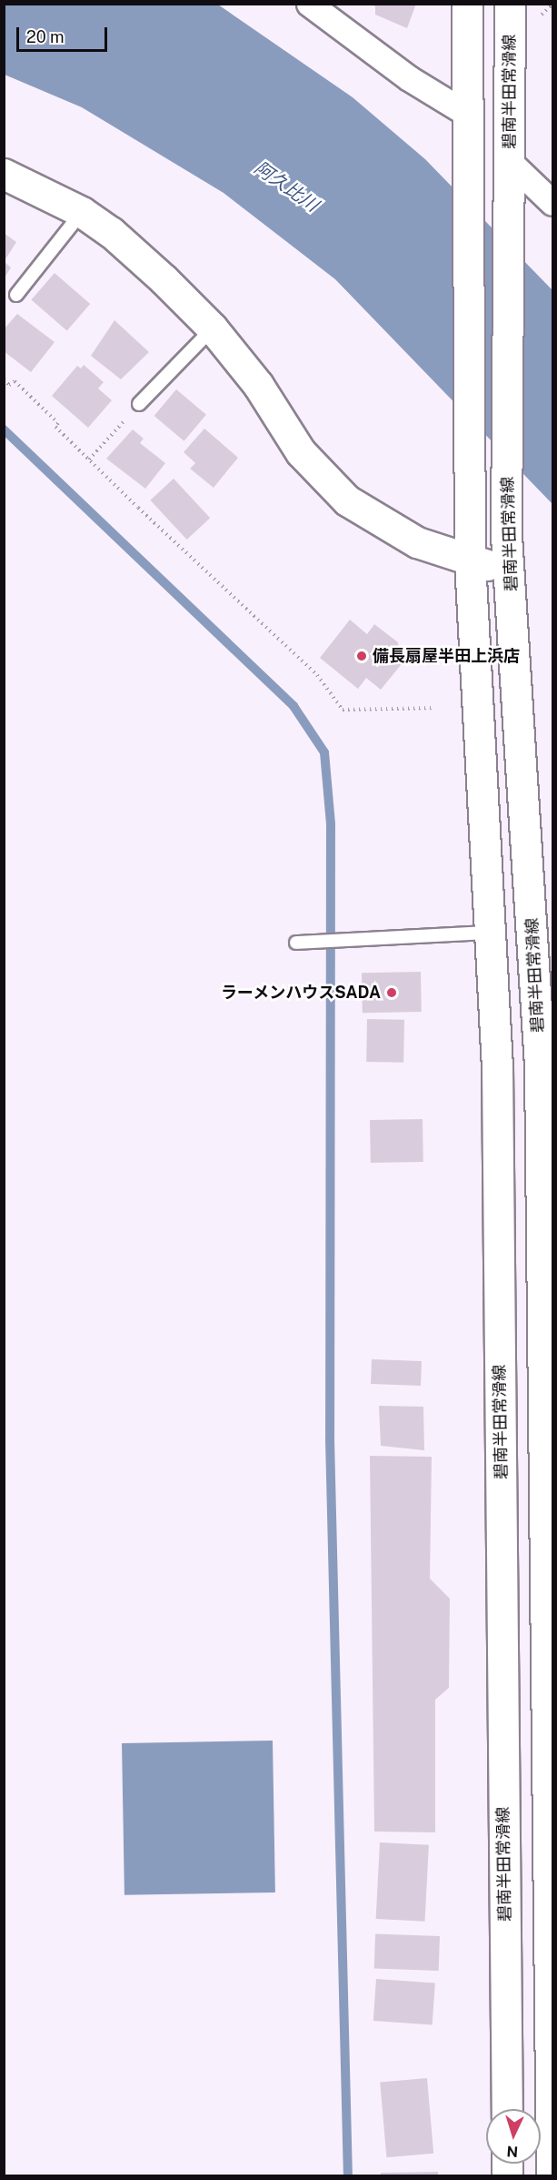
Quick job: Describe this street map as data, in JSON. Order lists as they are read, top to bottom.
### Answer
{
  "streets": {
    "main road": ["碧南半田常滑線"]
  },
  "water": ["阿久比川"],
  "places": ["備長扇屋半田上浜店", "ラーメンハウスSADA"],
  "scale_bar": "20 m",
  "north": "bottom"
}
